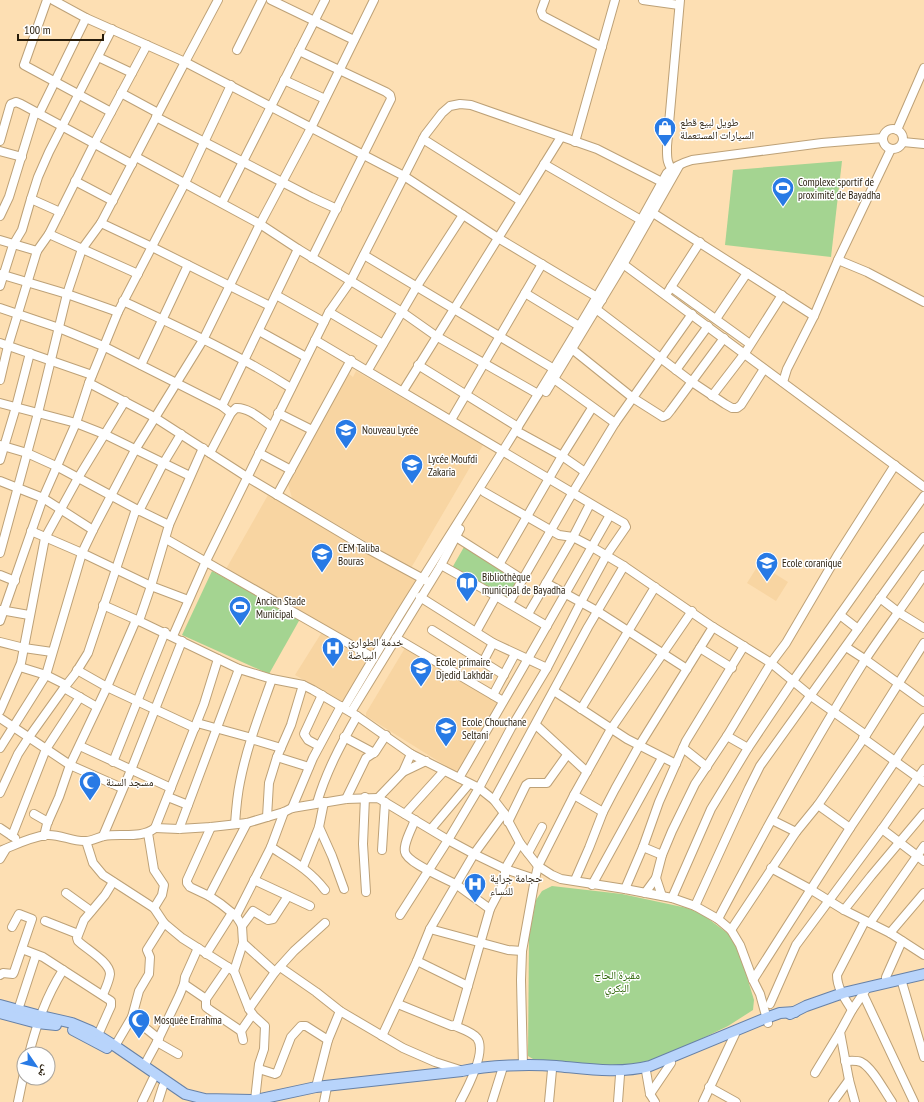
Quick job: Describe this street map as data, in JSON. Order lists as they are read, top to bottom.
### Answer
{
  "parks": ["مقبرة الحاج البكري"],
  "places": {
    "shop": ["طويل لبيع قطع السيارات المستعملة"],
    "sports": ["Complexe sportif de proximité de Bayadha", "Ancien Stade Municipal"],
    "school or university": [
      "Nouveau Lycée",
      "Lycée Moufdi Zakaria",
      "CEM Taliba Bouras",
      "Ecole coranique",
      "Ecole primaire Djedid Lakhdar",
      "Ecole Chouchane Seltani"
    ],
    "library": ["Bibliothèque municipal de Bayadha"],
    "hospital": ["خدمة الطوارئ البياضة", "حجامة جراية للنساء"],
    "mosque": ["مسجد السنة", "Mosquée Errahma"]
  },
  "scale_bar": "100 m",
  "north": "bottom right"
}
